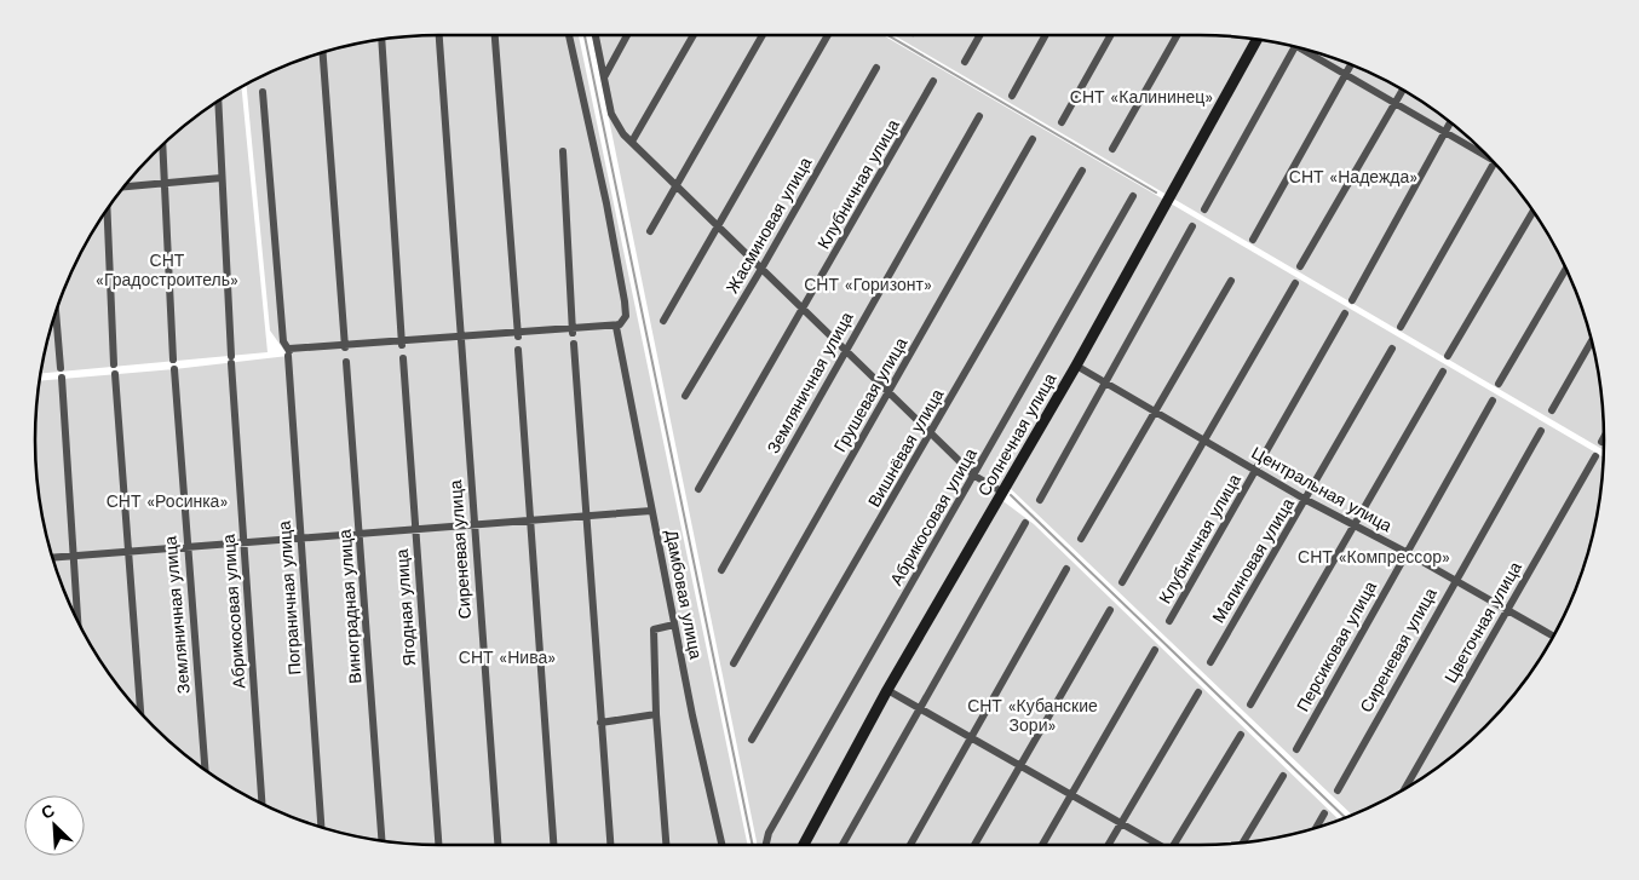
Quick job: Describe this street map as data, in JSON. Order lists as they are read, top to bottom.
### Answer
{
  "streets": {
    "street": [
      "Клубничная улица",
      "Жасминовая улица",
      "Земляничная улица",
      "Грушевая улица",
      "Солнечная улица",
      "Вишнёвая улица",
      "Центральная улица",
      "Абрикосовая улица",
      "Сиреневая улица",
      "Малиновая улица",
      "Дамбовая улица",
      "Пограничная улица",
      "Виноградная улица",
      "Ягодная улица",
      "Цветочная улица",
      "Персиковая улица"
    ]
  },
  "crossings": [
    ["Клубничная улица", "Центральная улица"],
    ["Солнечная улица", "Центральная улица"],
    ["Центральная улица", "Сиреневая улица"],
    ["Центральная улица", "Малиновая улица"],
    ["Центральная улица", "Цветочная улица"],
    ["Центральная улица", "Персиковая улица"]
  ],
  "parks": [
    "СНТ «Калининец»",
    "СНТ «Надежда»",
    "СНТ «Градостроитель»",
    "СНТ «Горизонт»",
    "СНТ «Росинка»",
    "СНТ «Компрессор»",
    "СНТ «Нива»",
    "СНТ «Кубанские Зори»"
  ],
  "north": "top left"
}
